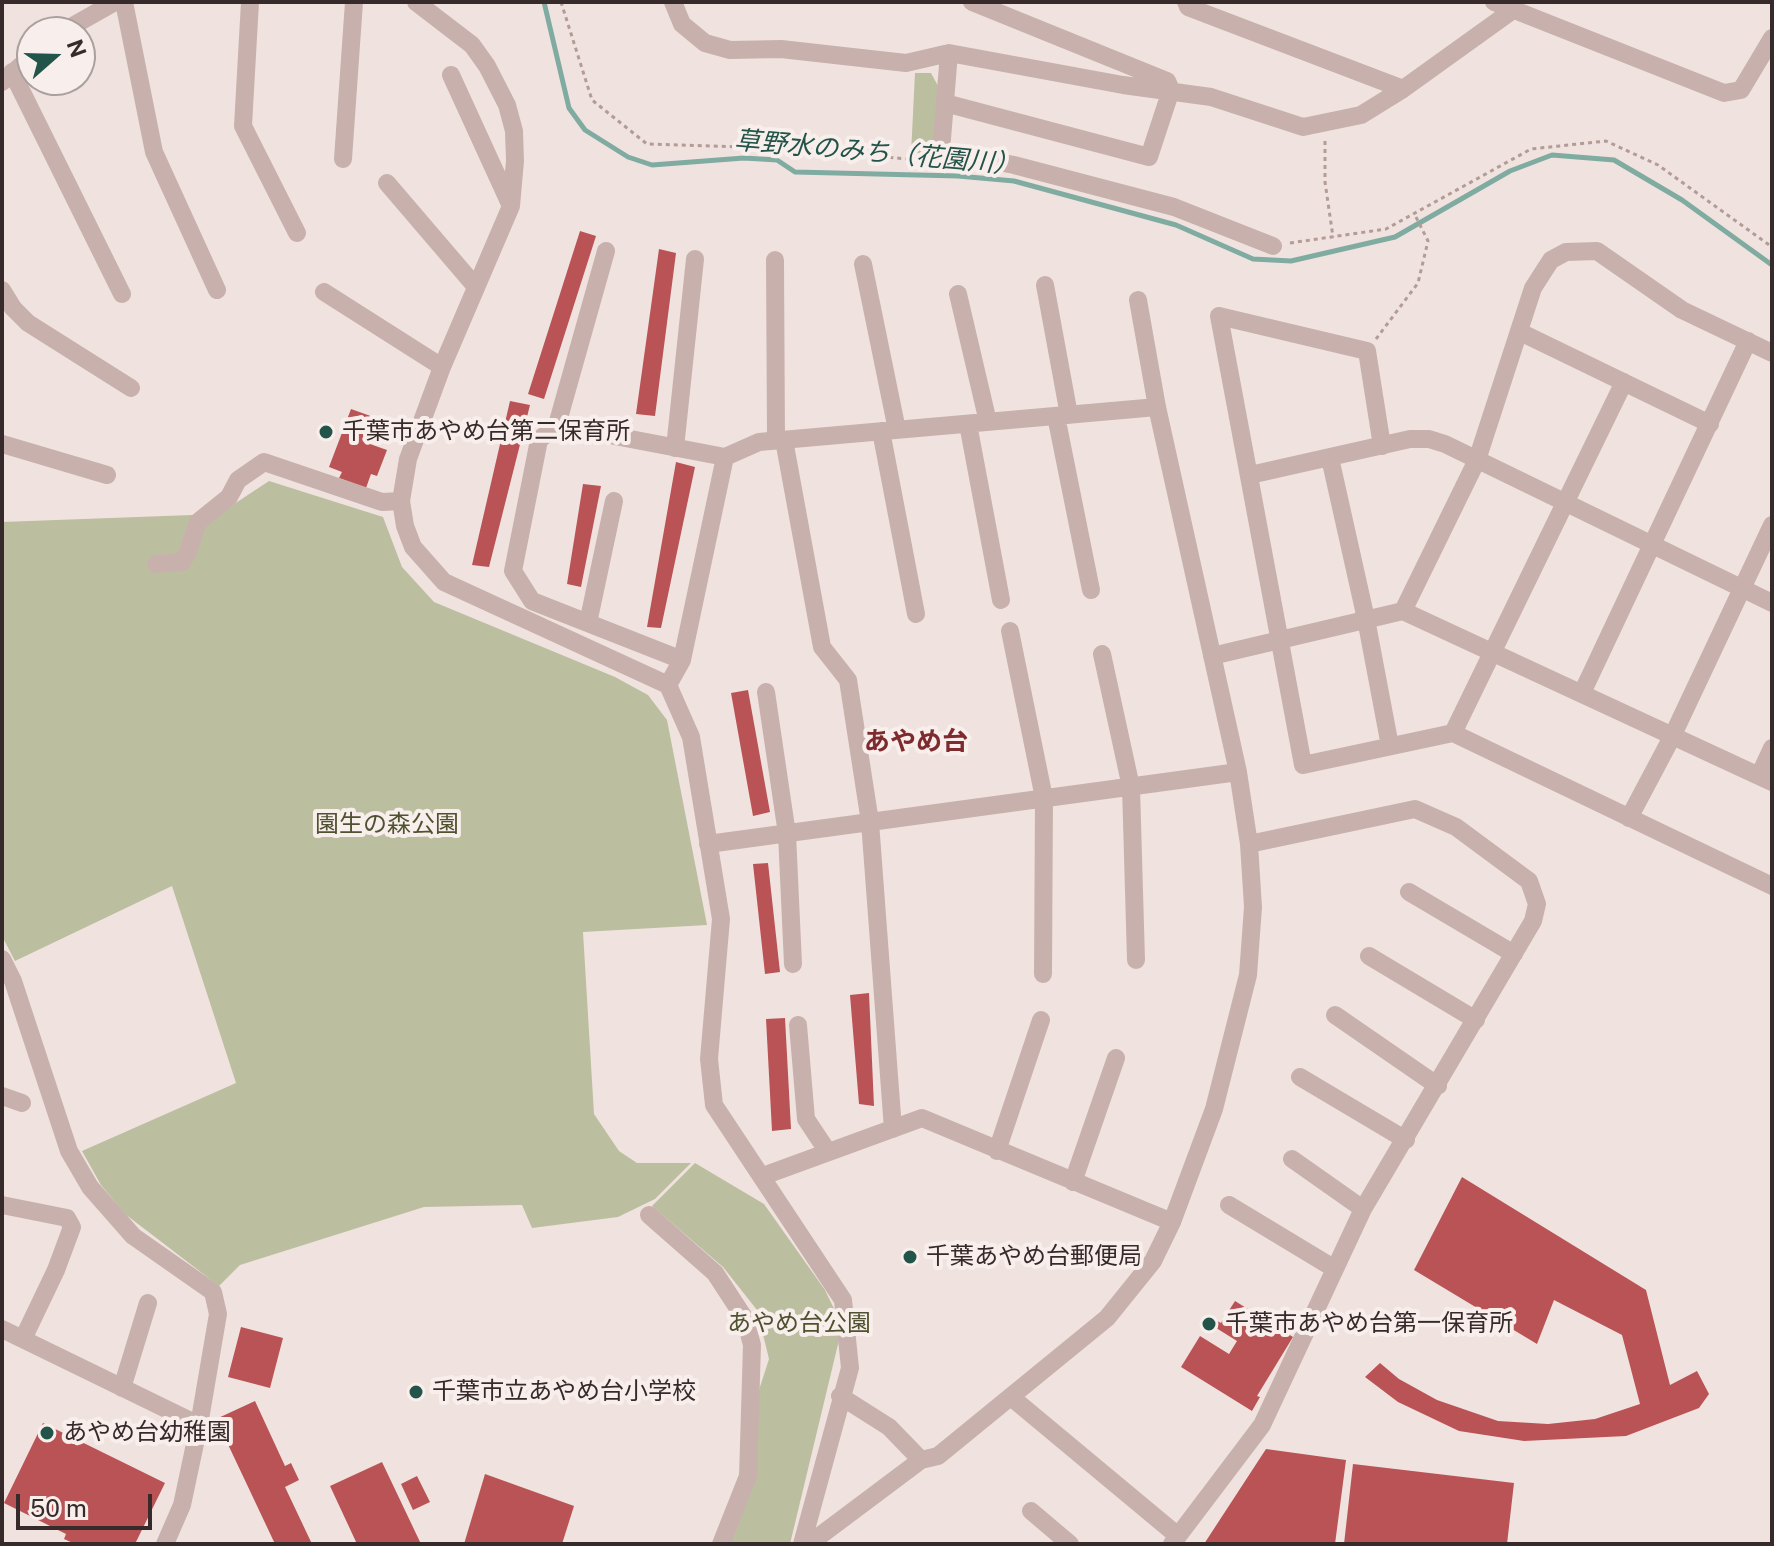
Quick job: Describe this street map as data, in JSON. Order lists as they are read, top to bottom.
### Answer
{
  "districts": ["あやめ台"],
  "water": ["草野水のみち（花園川）"],
  "parks": ["園生の森公園", "あやめ台公園"],
  "places": [
    "千葉市あやめ台第二保育所",
    "千葉あやめ台郵便局",
    "千葉市あやめ台第一保育所",
    "千葉市立あやめ台小学校",
    "あやめ台幼稚園"
  ],
  "scale_bar": "50 m",
  "north": "right"
}
